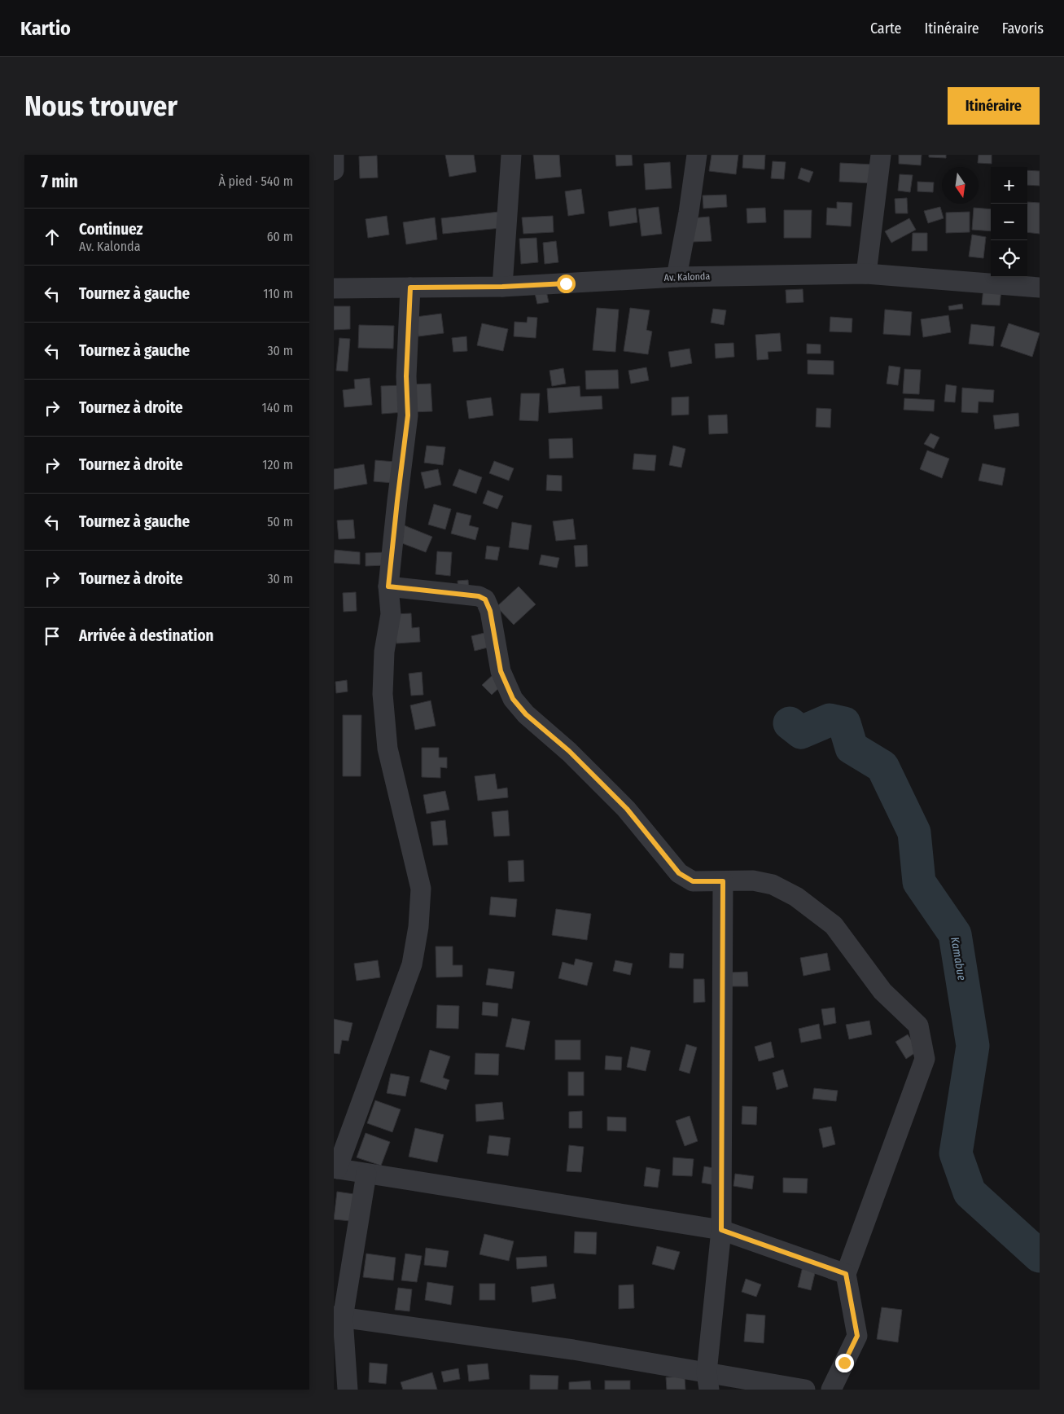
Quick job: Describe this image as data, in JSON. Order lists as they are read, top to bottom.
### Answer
{
  "streets": {
    "street": ["Av. Kalonda"]
  },
  "water": ["Kamabue"],
  "north": "bottom",
  "page": {
    "header": "Kartio",
    "nav": ["Carte", "Itinéraire", "Favoris"],
    "buttons": "Itinéraire",
    "title": "Nous trouver",
    "heading": ["7 min", "À pied · 540 m"],
    "map_buttons": ["+", "−"],
    "list": [
      ["Continuez", "Av. Kalonda", "60 m"],
      ["Tournez à gauche", "110 m"],
      ["Tournez à gauche", "30 m"],
      ["Tournez à droite", "140 m"],
      ["Tournez à droite", "120 m"],
      ["Tournez à gauche", "50 m"],
      ["Tournez à droite", "30 m"],
      "Arrivée à destination"
    ]
  }
}
